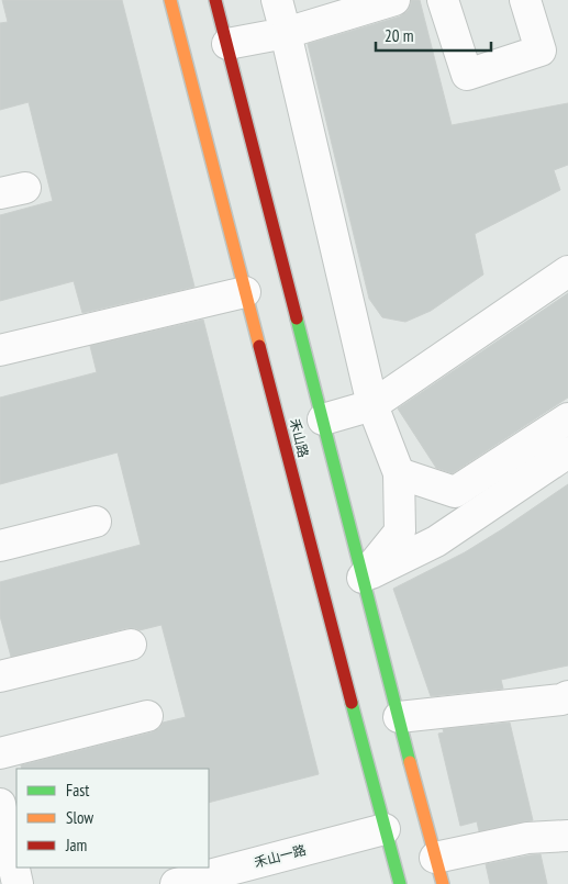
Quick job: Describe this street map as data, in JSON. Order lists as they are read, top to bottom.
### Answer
{
  "streets": {
    "main road": ["禾山路"],
    "street": ["禾山一路"]
  },
  "crossings": [
    ["禾山路", "禾山一路"]
  ],
  "legend": ["Fast", "Slow", "Jam"],
  "scale_bar": "20 m"
}
